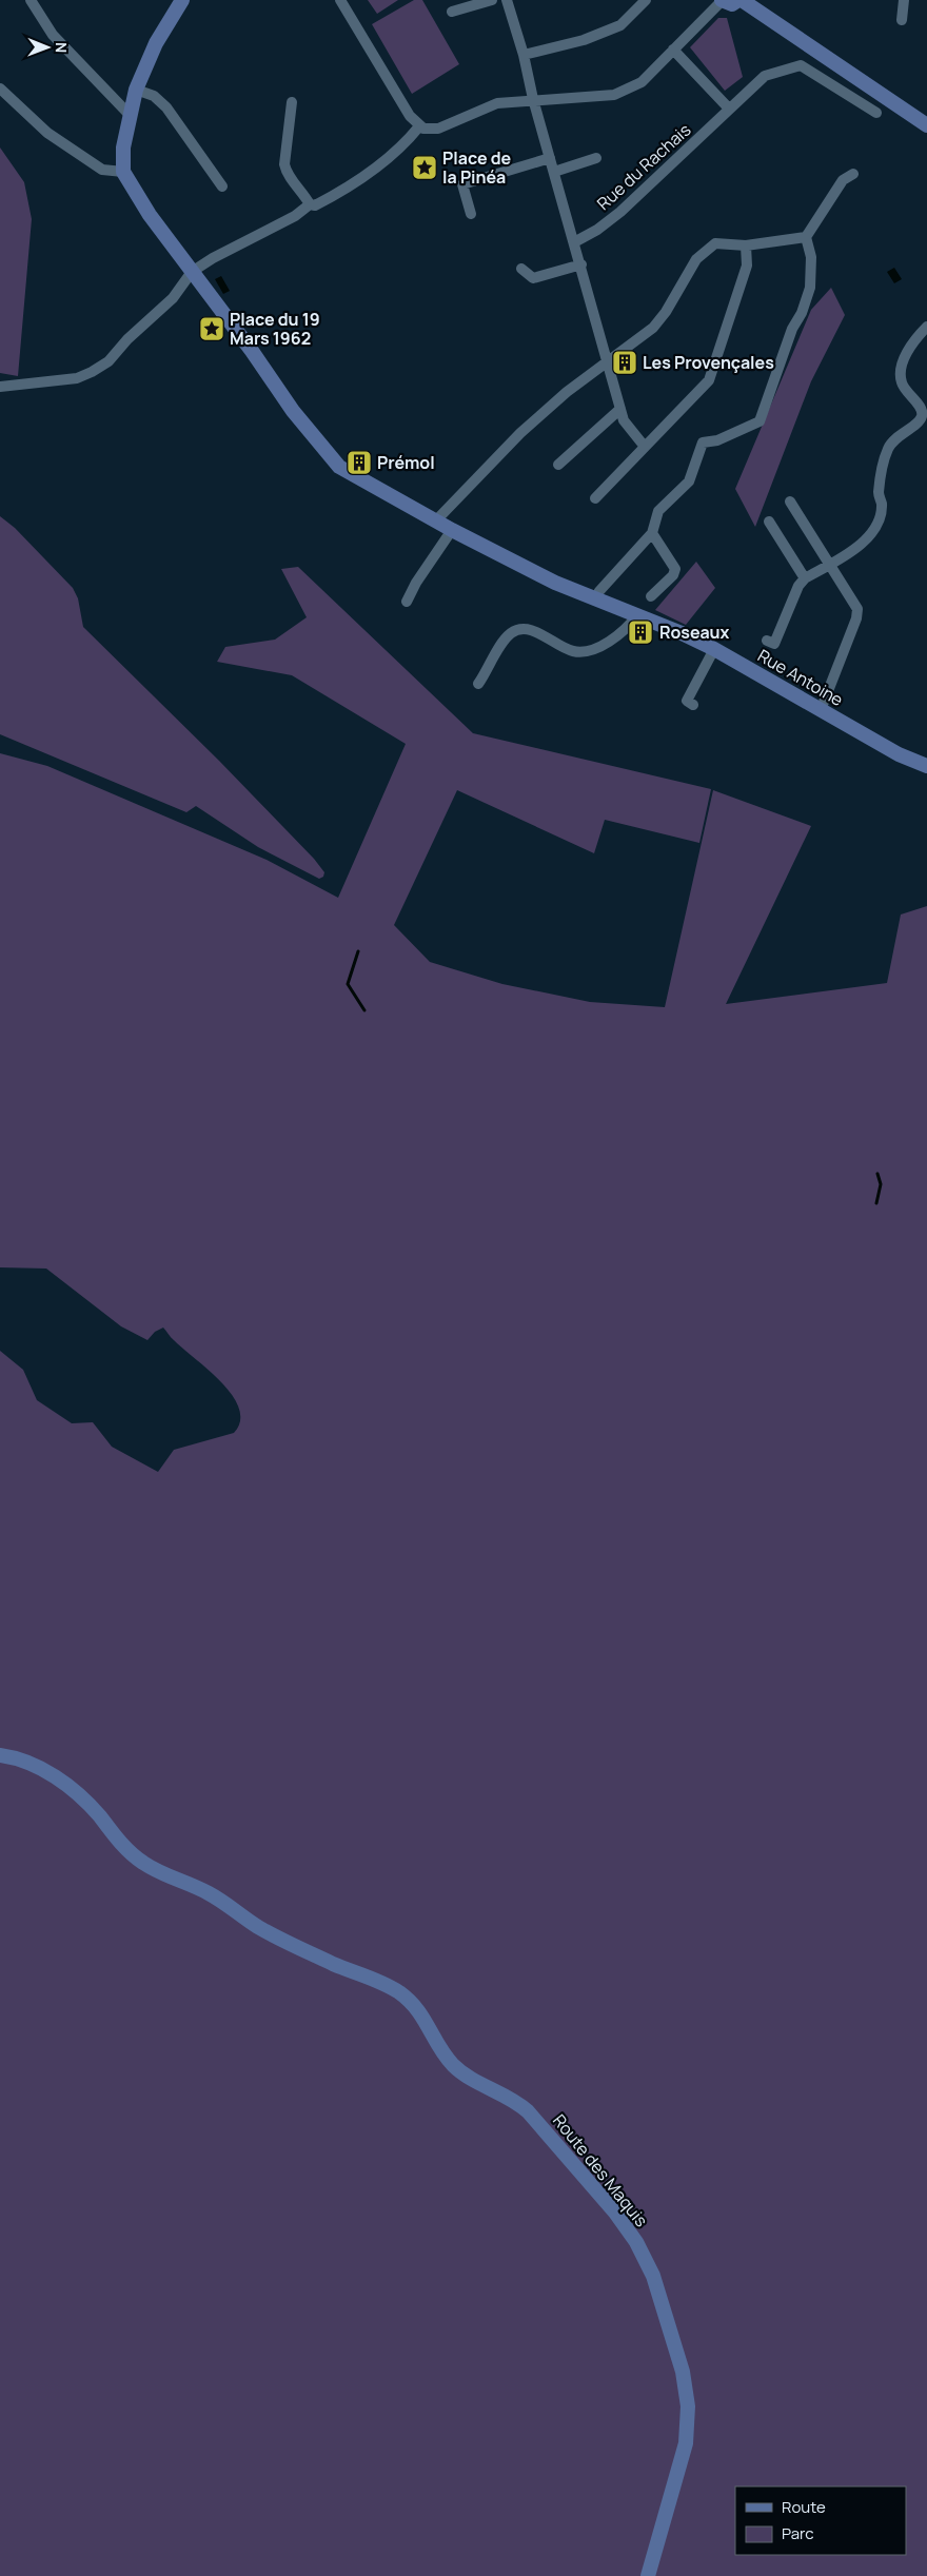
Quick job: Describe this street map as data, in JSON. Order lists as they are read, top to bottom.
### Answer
{
  "streets": {
    "street": ["Rue du Rachais", "Rue Antoine", "Route des Maquis"]
  },
  "places": {
    "place": ["Place de la Pinéa", "Place du 19 Mars 1962"],
    "building": ["Les Provençales", "Prémol", "Roseaux"]
  },
  "legend": ["Route", "Parc"],
  "north": "right"
}
